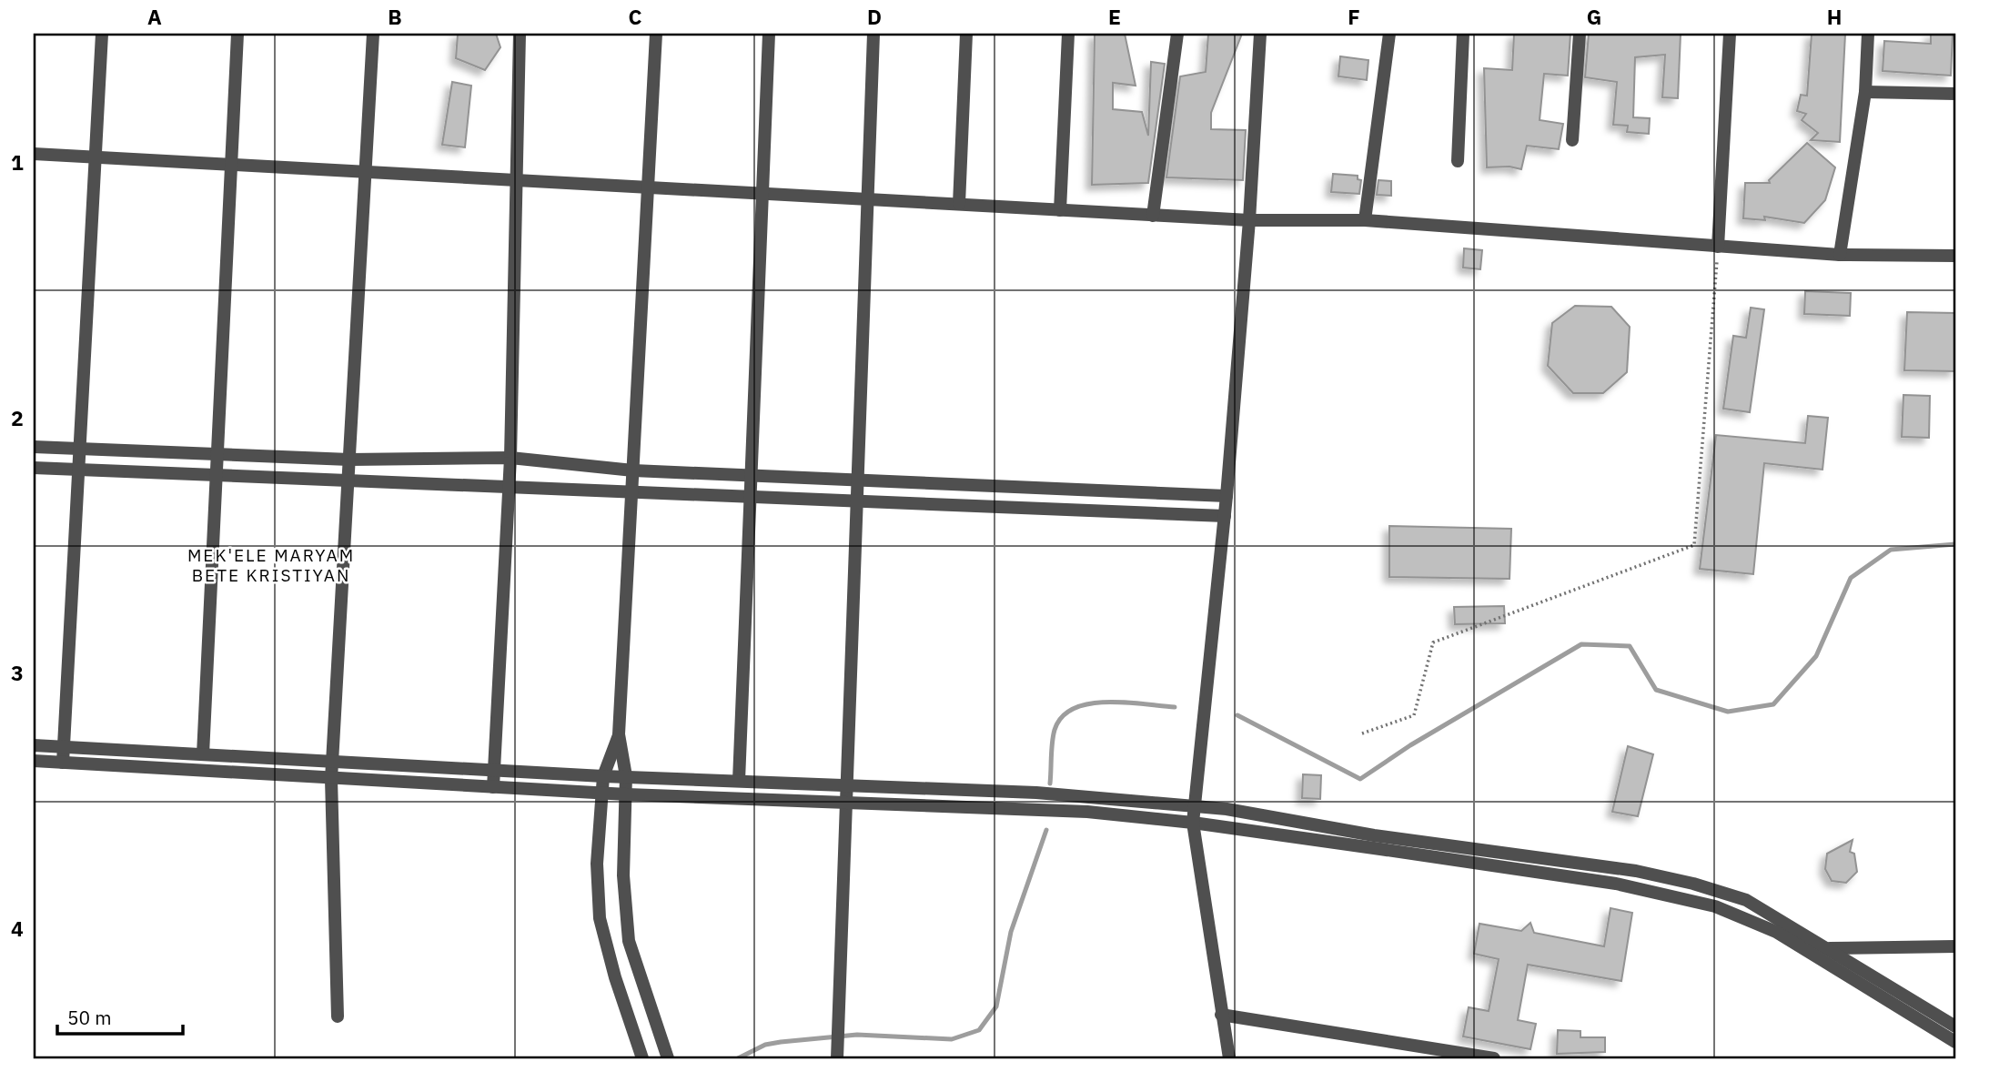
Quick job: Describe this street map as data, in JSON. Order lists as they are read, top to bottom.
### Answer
{
  "districts": ["MEK'ELE MARYAM BETE KRISTIYAN"],
  "scale_bar": "50 m",
  "grid": {
    "columns": [
      "A",
      "B",
      "C",
      "D",
      "E",
      "F",
      "G",
      "H"
    ],
    "rows": [
      "1",
      "2",
      "3",
      "4"
    ]
  }
}
